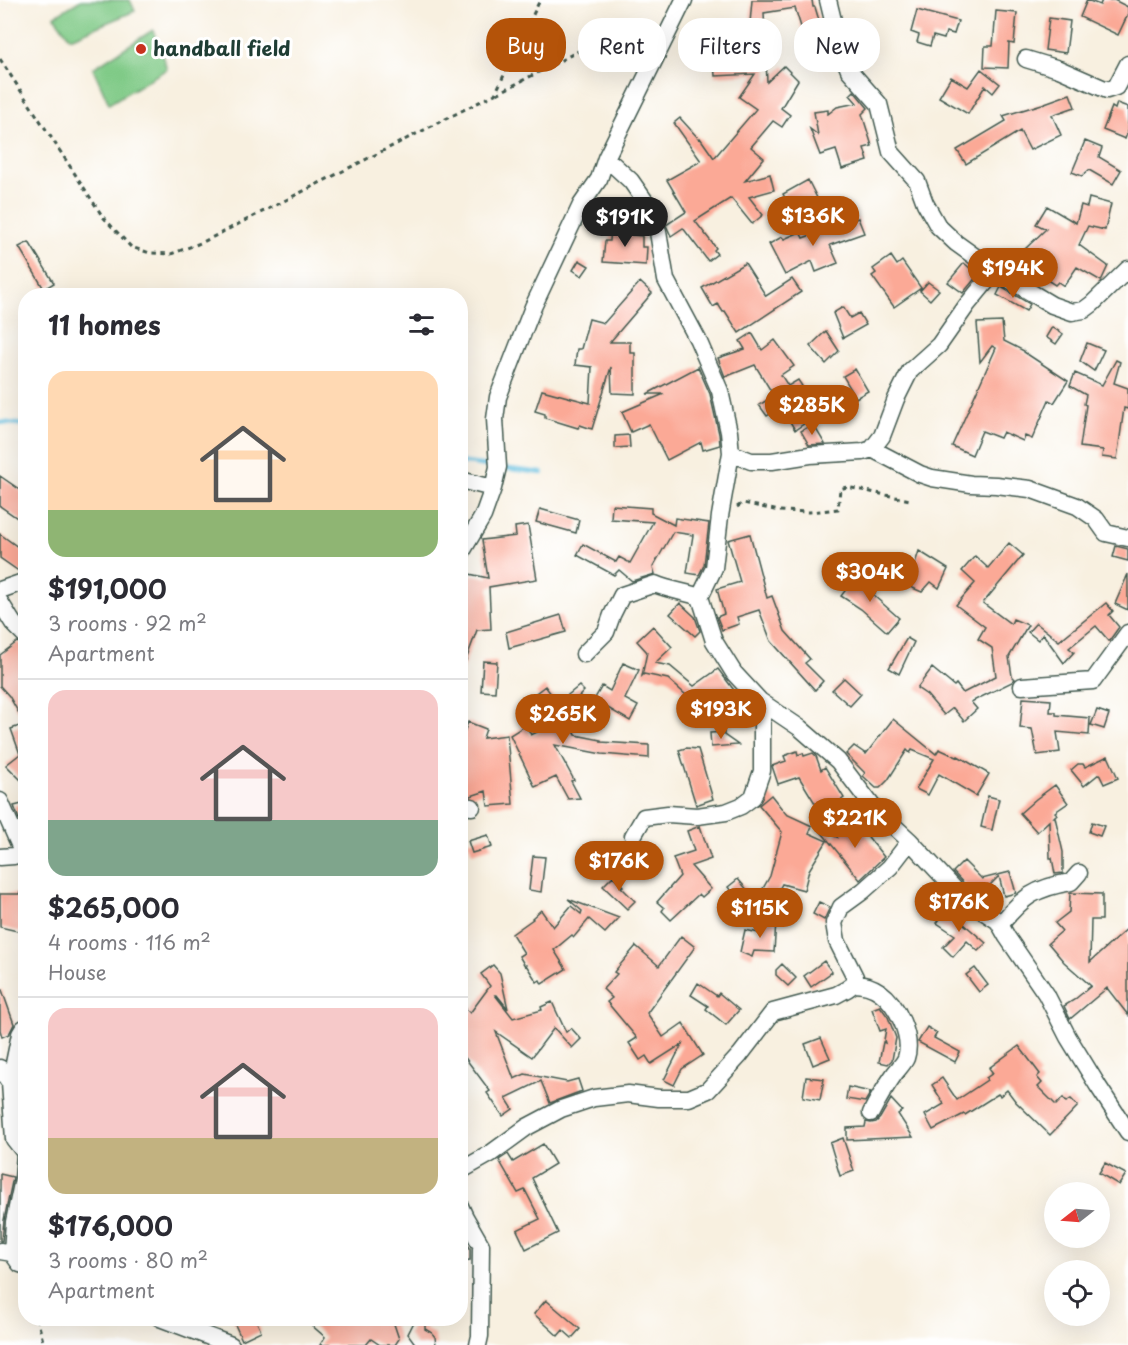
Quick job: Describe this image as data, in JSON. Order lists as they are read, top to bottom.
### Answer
{
  "places": ["handball field"],
  "north": "left",
  "page": {
    "chip": [
      "Buy",
      "Rent",
      "Filters",
      "New"
    ],
    "price": [
      "$136K",
      "$191K",
      "$194K",
      "$285K",
      "$304K",
      "$193K",
      "$265K",
      "$221K",
      "$176K",
      "$176K",
      "$115K"
    ],
    "heading": "11 homes",
    "list": [
      {
        "name": "$191,000",
        "note": "3 rooms · 92 m² · Apartment"
      },
      {
        "name": "$265,000",
        "note": "4 rooms · 116 m² · House"
      },
      {
        "name": "$176,000",
        "note": "3 rooms · 80 m² · Apartment"
      }
    ]
  }
}
